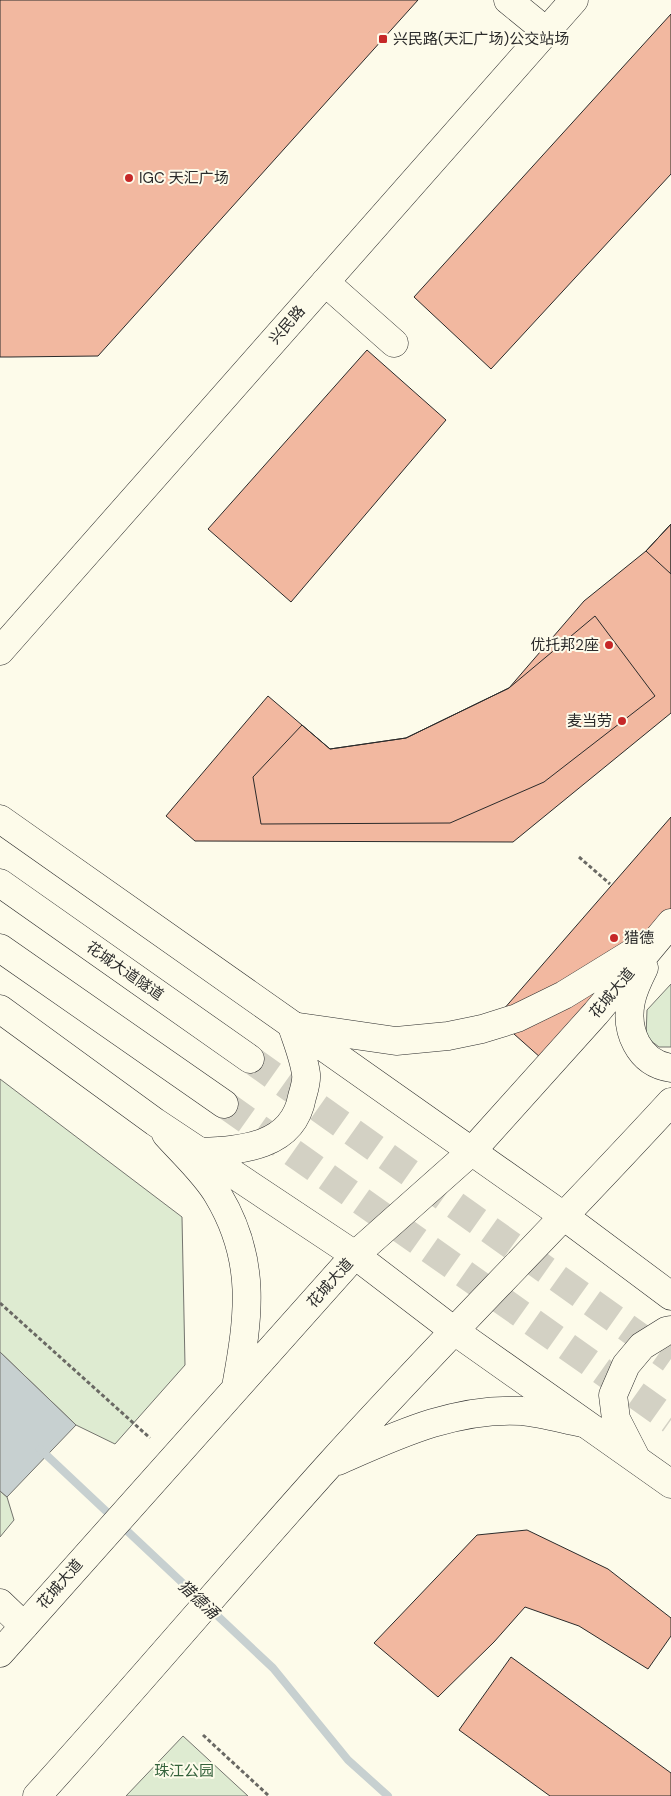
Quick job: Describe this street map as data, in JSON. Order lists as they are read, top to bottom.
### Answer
{
  "streets": {
    "main road": ["兴民路", "花城大道隧道", "花城大道"]
  },
  "water": ["猎德涌"],
  "parks": ["珠江公园"],
  "places": {
    "transit": ["兴民路(天汇广场)公交站场"],
    "other": [
      "IGC 天汇广场",
      "优托邦2座",
      "麦当劳",
      "猎德"
    ]
  }
}
